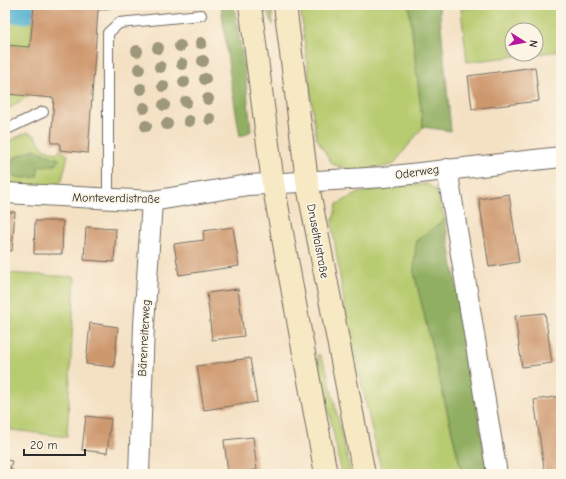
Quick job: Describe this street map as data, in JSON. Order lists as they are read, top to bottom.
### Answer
{
  "streets": {
    "main road": ["Druseltalstraße"],
    "street": ["Oderweg", "Monteverdistraße", "Bärenreiterweg"]
  },
  "crossings": [
    ["Oderweg", "Monteverdistraße"],
    ["Oderweg", "Druseltalstraße"],
    ["Monteverdistraße", "Bärenreiterweg"]
  ],
  "scale_bar": "20 m",
  "north": "right"
}
